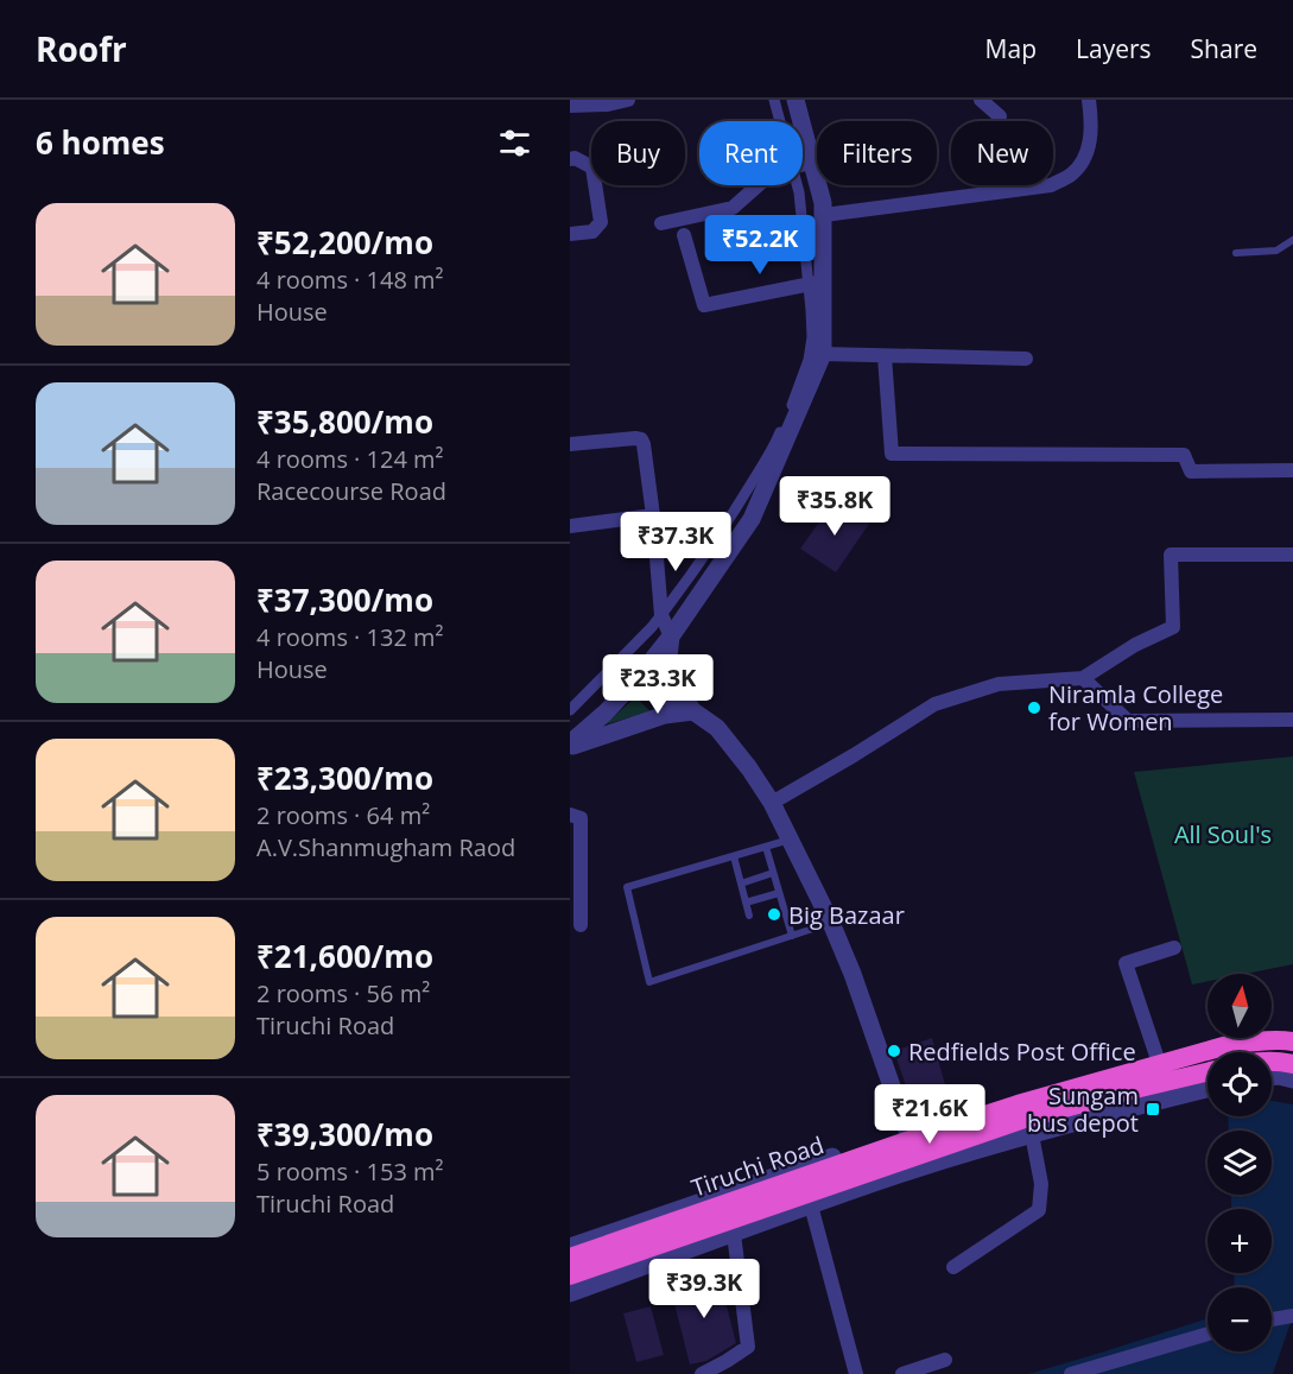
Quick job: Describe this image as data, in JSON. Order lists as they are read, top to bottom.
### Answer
{
  "streets": {
    "highway": ["Tiruchi Road"]
  },
  "parks": ["All Soul's"],
  "places": {
    "other": ["Niramla College for Women", "Big Bazaar", "Redfields Post Office"],
    "transit": ["Sungam bus depot"]
  },
  "north": "top",
  "page": {
    "header": "Roofr",
    "nav": ["Map", "Layers", "Share"],
    "heading": "6 homes",
    "chip": [
      "Buy",
      "Rent",
      "Filters",
      "New"
    ],
    "list": [
      {
        "name": "₹52,200/mo",
        "note": "4 rooms · 148 m² · House"
      },
      {
        "name": "₹35,800/mo",
        "note": "4 rooms · 124 m² · Racecourse Road"
      },
      {
        "name": "₹37,300/mo",
        "note": "4 rooms · 132 m² · House"
      },
      {
        "name": "₹23,300/mo",
        "note": "2 rooms · 64 m² · A.V.Shanmugham Raod"
      },
      {
        "name": "₹21,600/mo",
        "note": "2 rooms · 56 m² · Tiruchi Road"
      },
      {
        "name": "₹39,300/mo",
        "note": "5 rooms · 153 m² · Tiruchi Road"
      }
    ],
    "price": [
      "₹52.2K",
      "₹35.8K",
      "₹37.3K",
      "₹23.3K",
      "₹21.6K",
      "₹39.3K"
    ],
    "map_buttons": ["+", "−"]
  }
}
